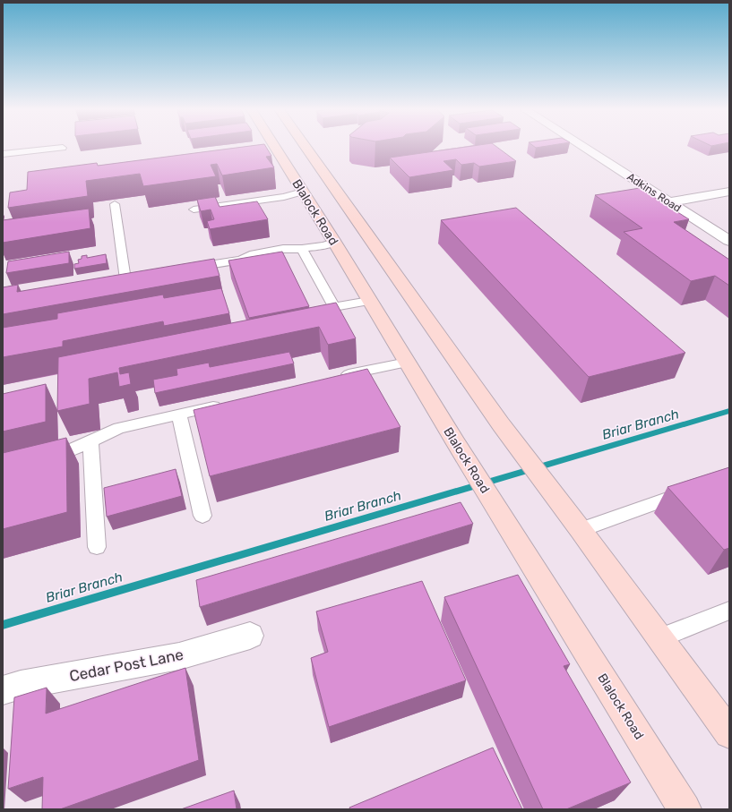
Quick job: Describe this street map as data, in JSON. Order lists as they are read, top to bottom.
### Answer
{
  "streets": {
    "main road": ["Blalock Road"],
    "street": ["Adkins Road", "Cedar Post Lane"]
  },
  "water": ["Briar Branch"]
}
